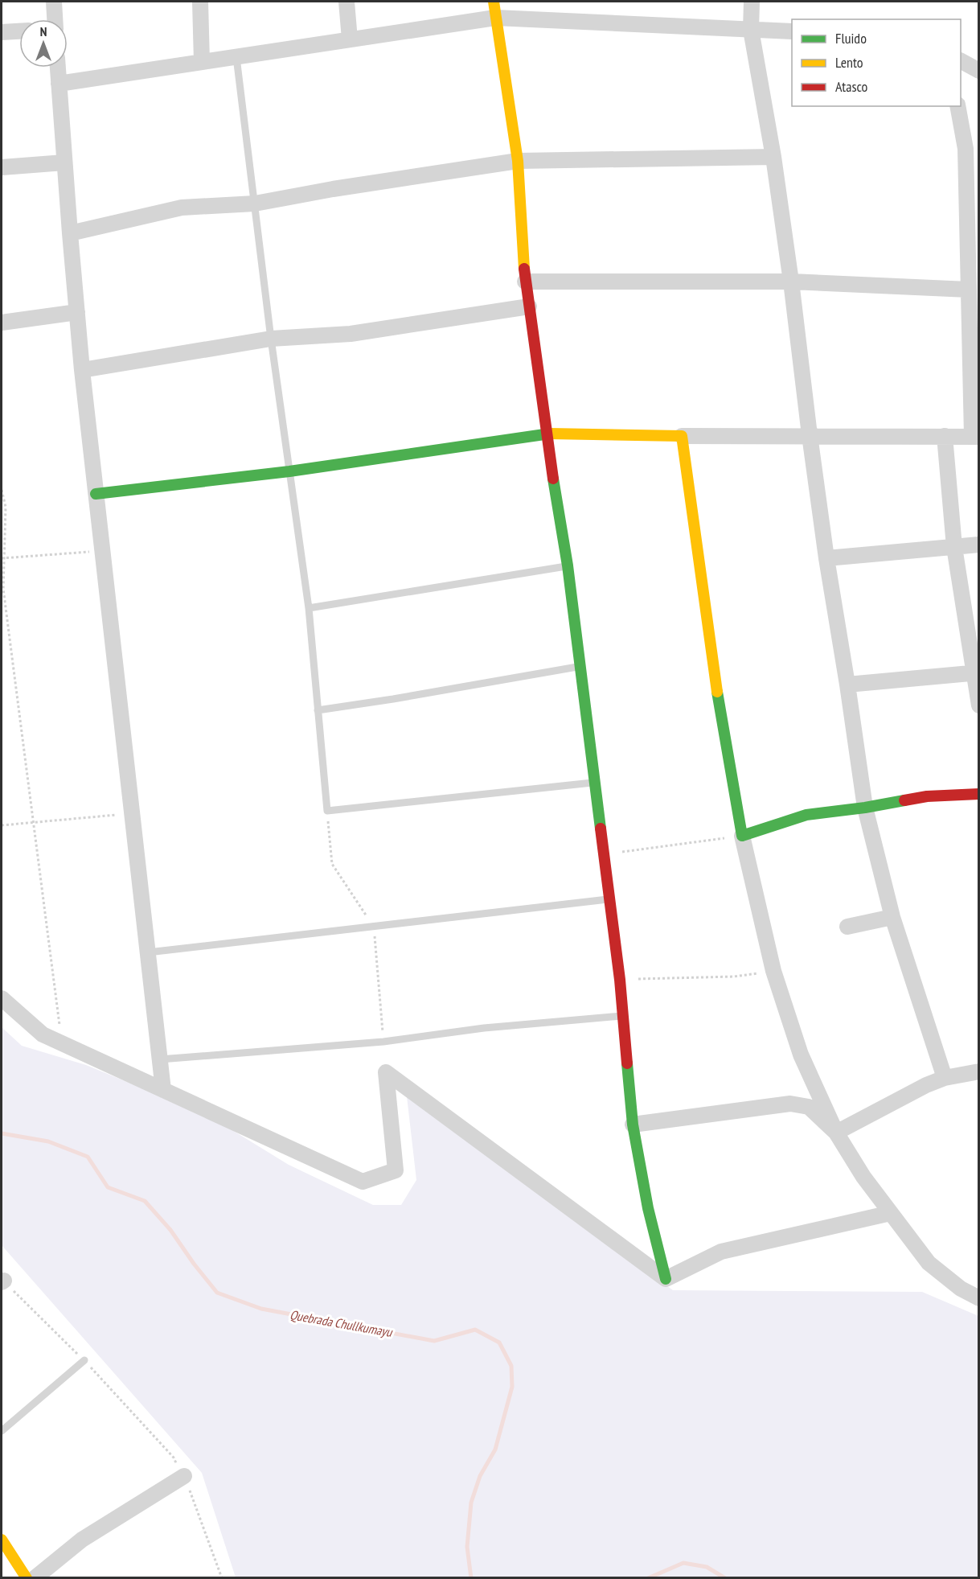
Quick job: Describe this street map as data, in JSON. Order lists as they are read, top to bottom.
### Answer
{
  "water": ["Quebrada Chullkumayu"],
  "legend": ["Fluido", "Lento", "Atasco"],
  "north": "top"
}
